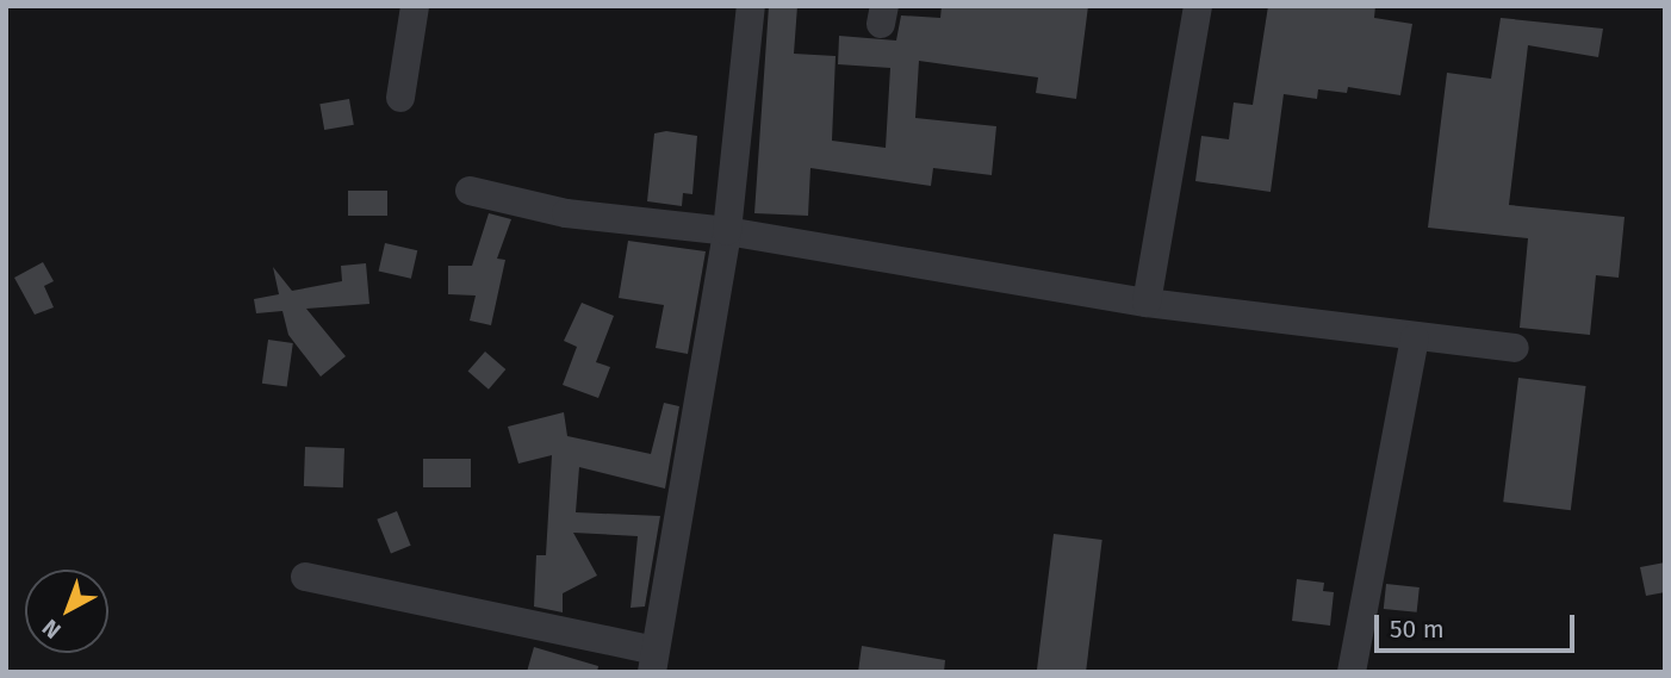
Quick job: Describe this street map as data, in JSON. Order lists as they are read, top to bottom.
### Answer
{
  "scale_bar": "50 m",
  "north": "bottom left"
}
